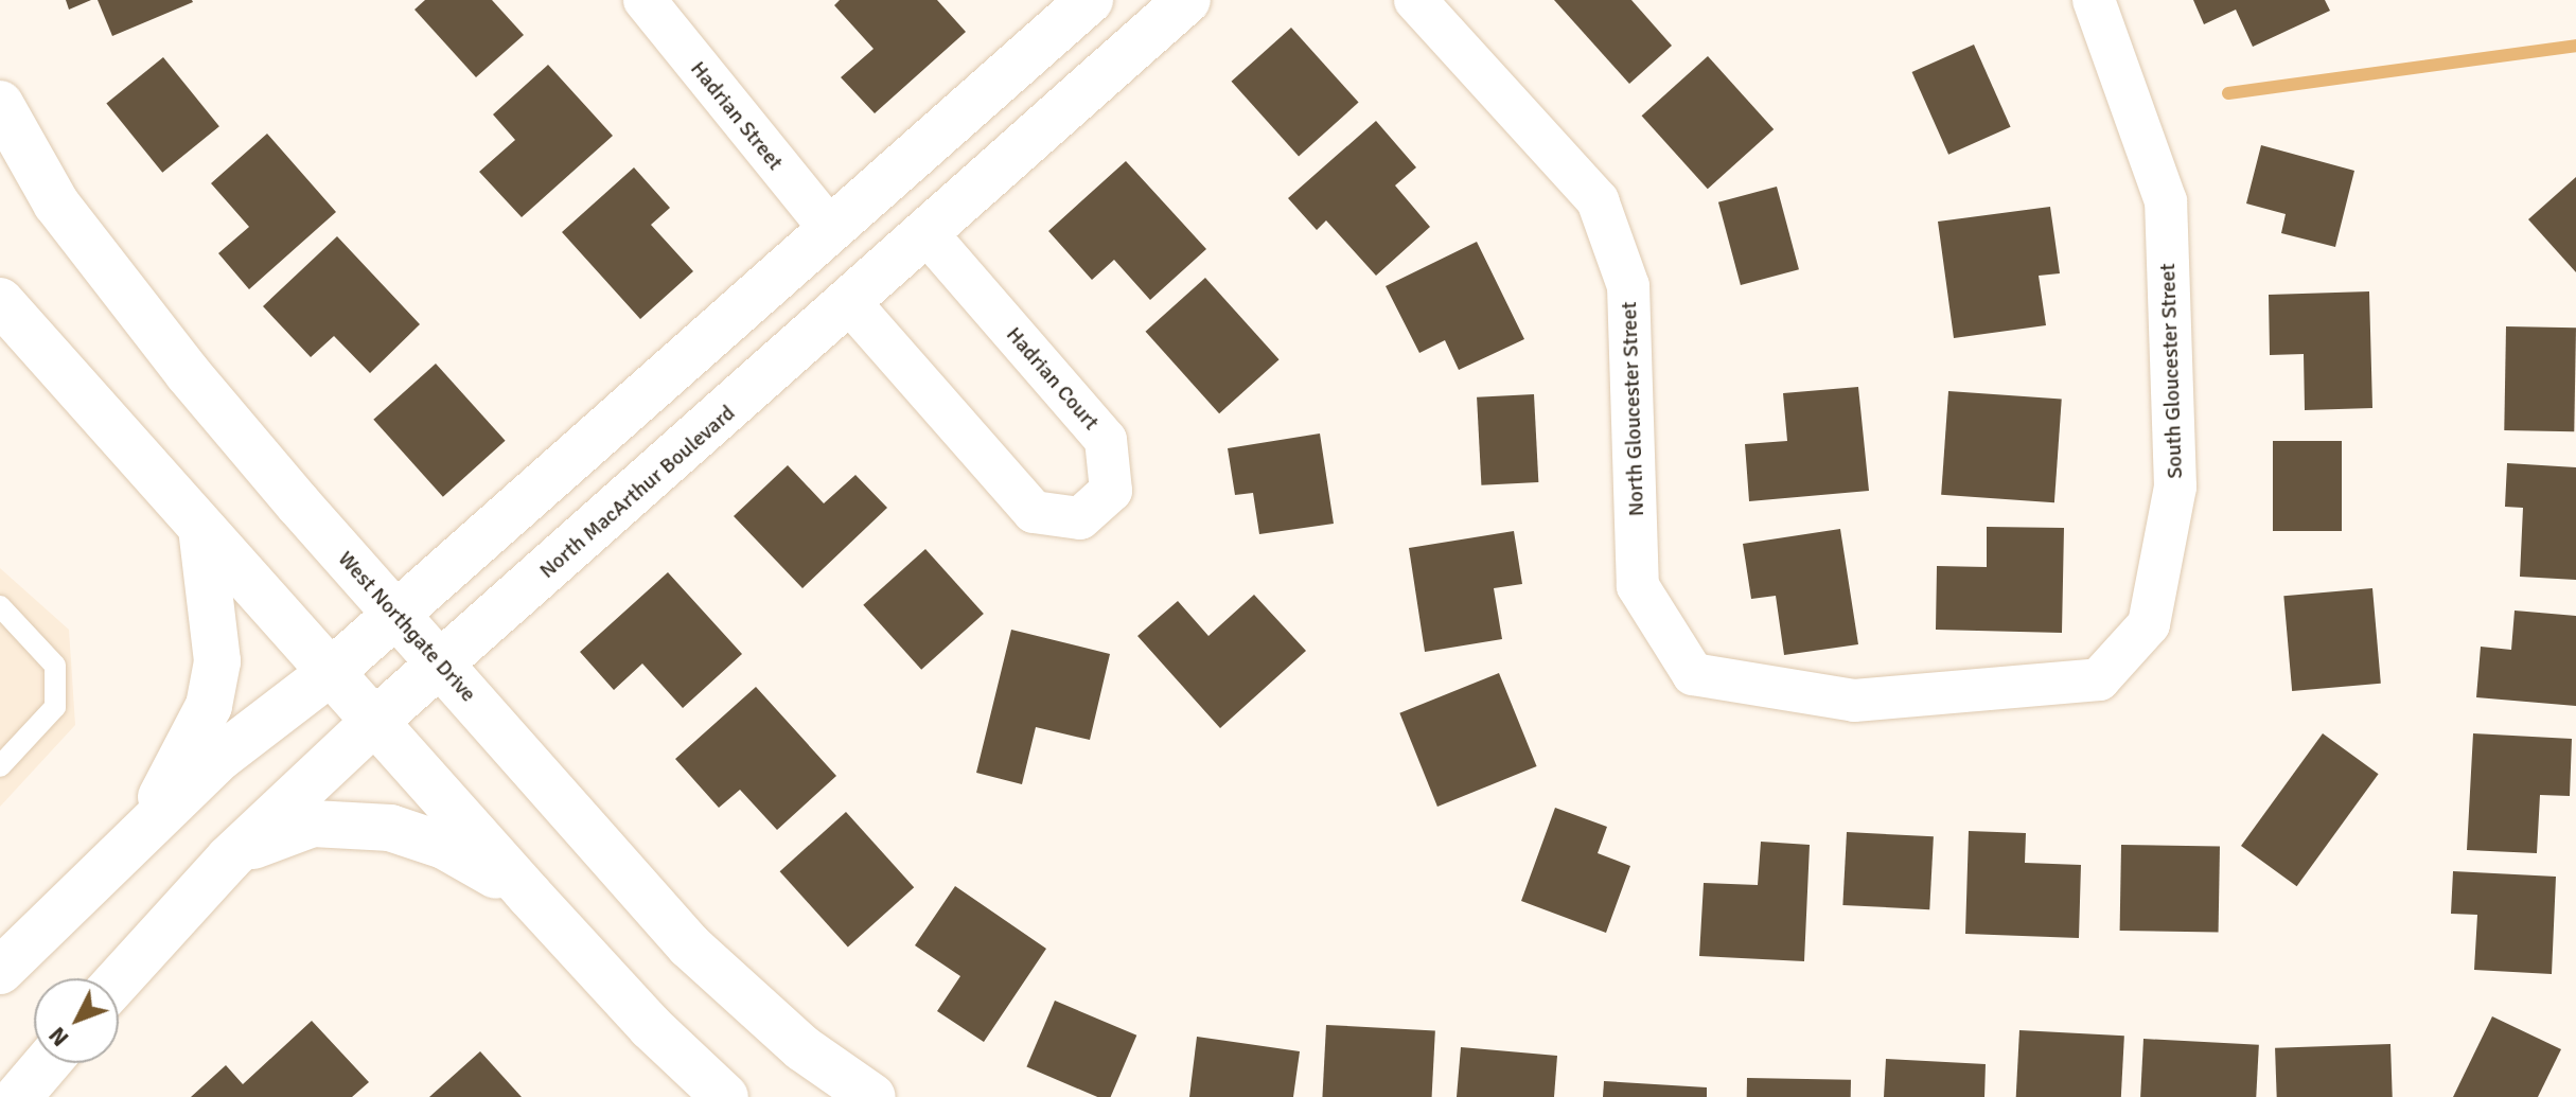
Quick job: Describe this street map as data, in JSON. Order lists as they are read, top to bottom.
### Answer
{
  "streets": {
    "main road": ["North MacArthur Boulevard", "West Northgate Drive"],
    "street": [
      "Hadrian Street",
      "South Gloucester Street",
      "Hadrian Court",
      "North Gloucester Street"
    ]
  },
  "crossings": [
    ["South Gloucester Street", "North Gloucester Street"],
    ["Hadrian Court", "North MacArthur Boulevard"],
    ["North MacArthur Boulevard", "West Northgate Drive"]
  ],
  "north": "bottom left"
}
